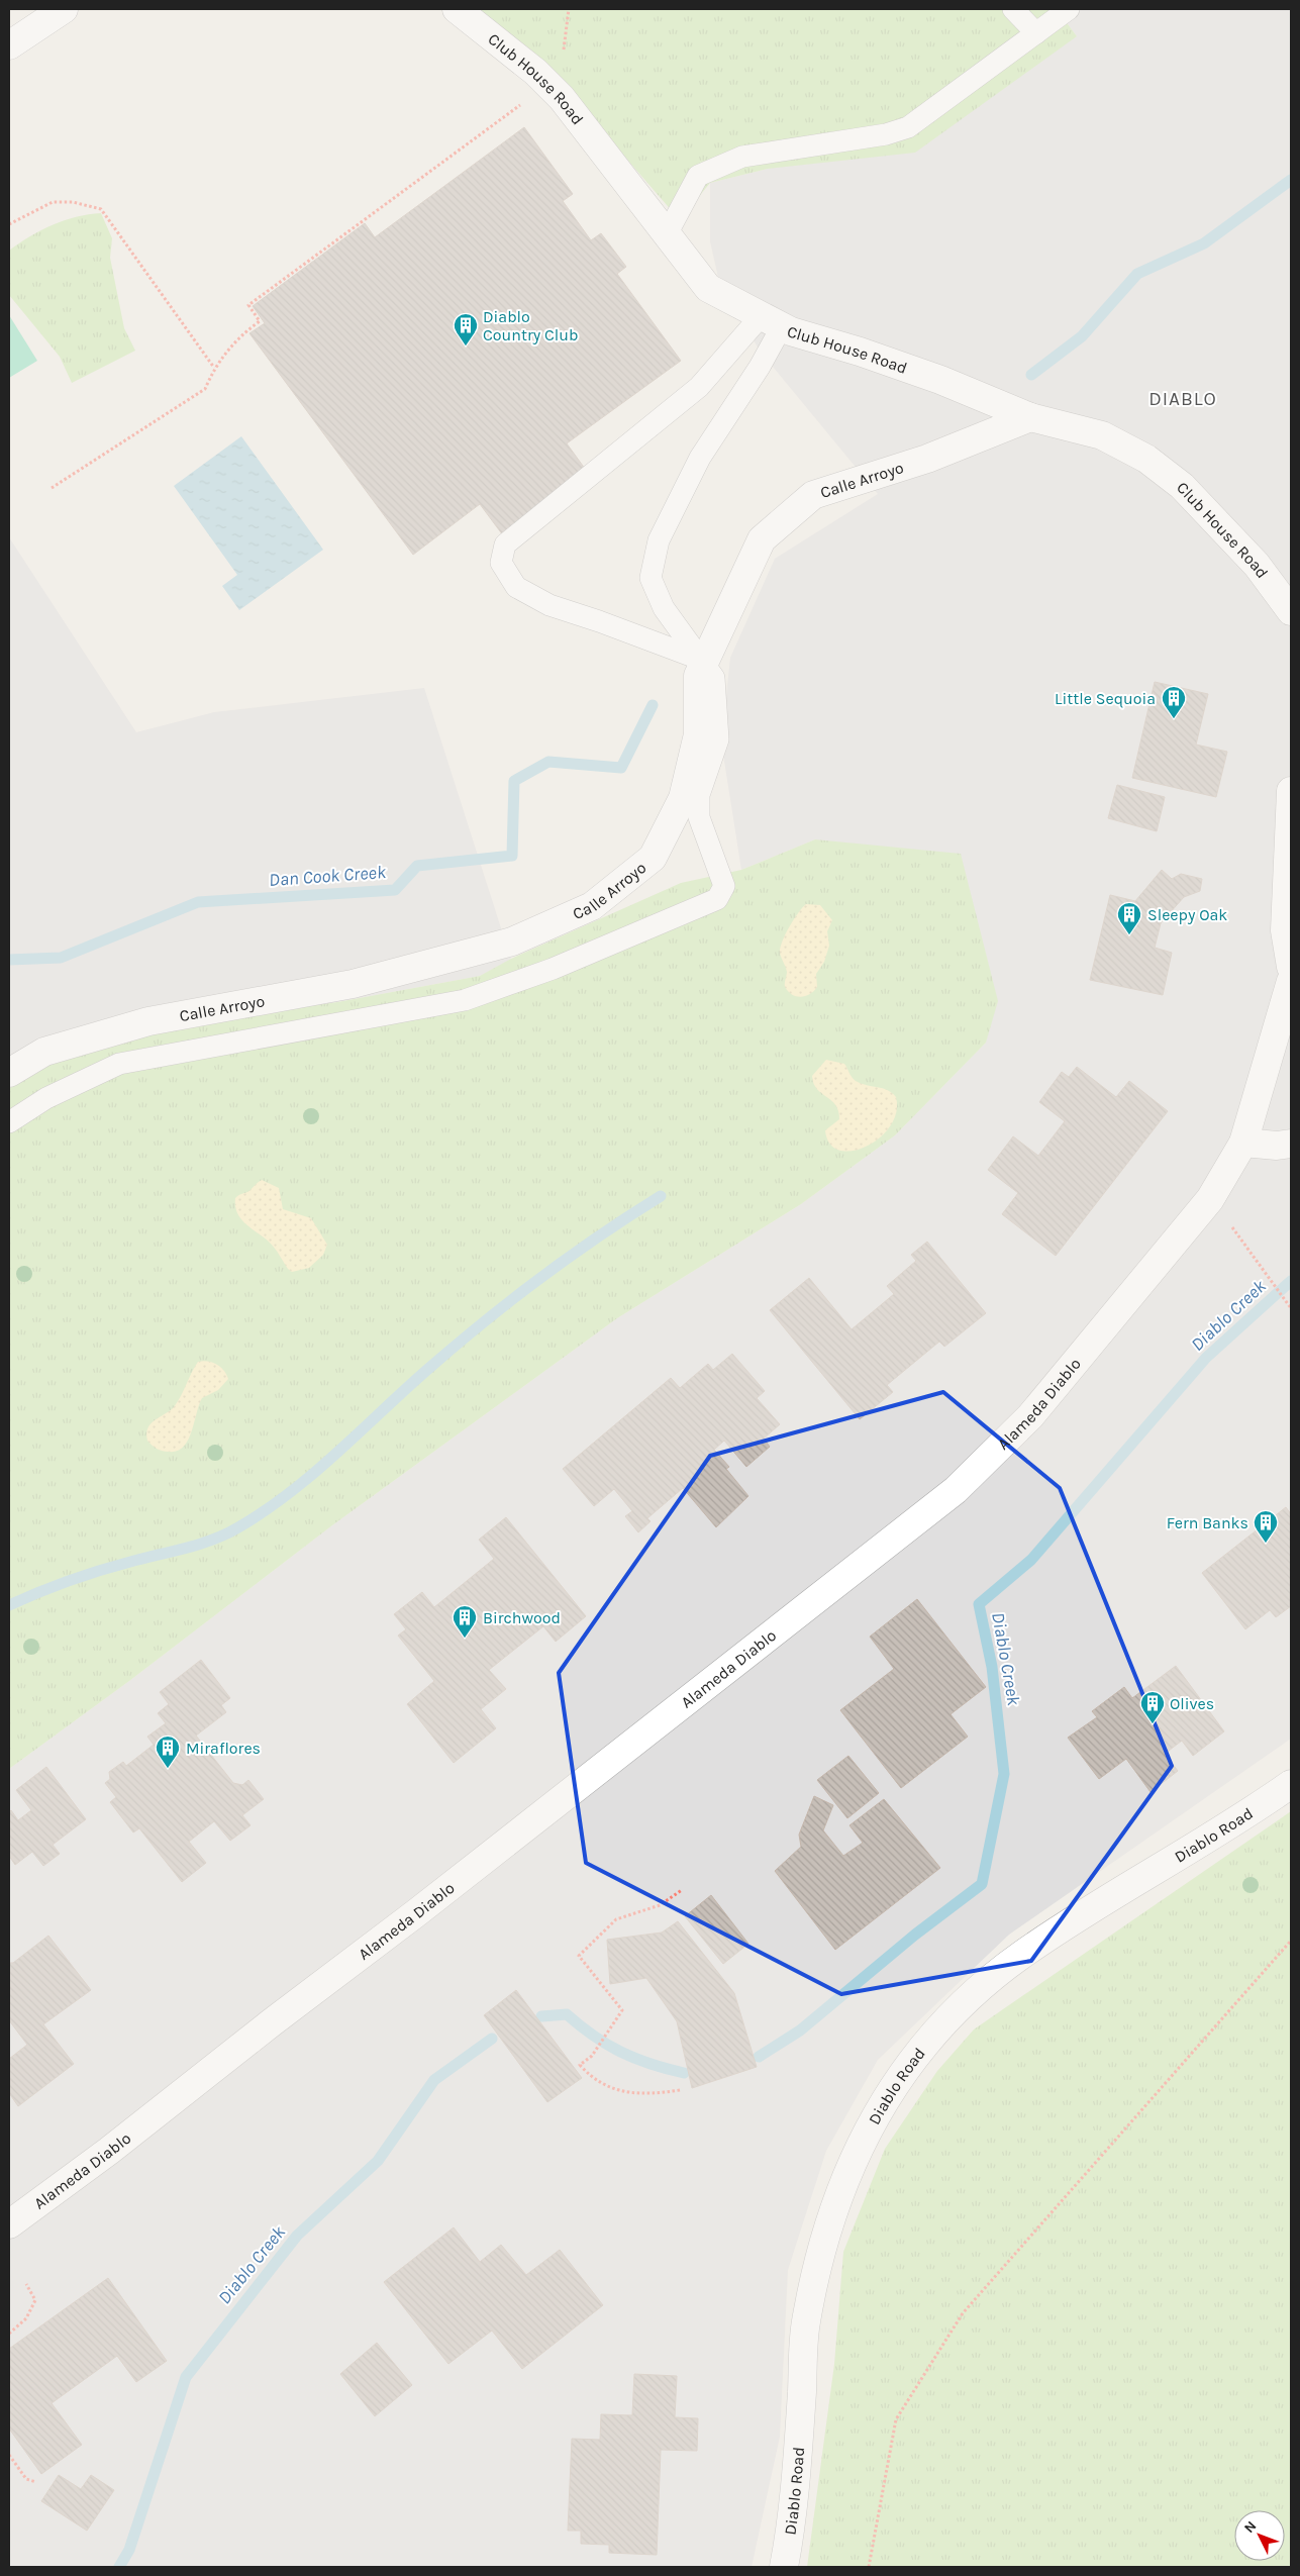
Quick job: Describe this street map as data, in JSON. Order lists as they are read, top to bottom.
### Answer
{
  "streets": {
    "street": [
      "Club House Road",
      "Calle Arroyo",
      "Alameda Diablo",
      "Diablo Road"
    ]
  },
  "crossings": [
    ["Club House Road", "Calle Arroyo"]
  ],
  "districts": ["DIABLO"],
  "water": ["Dan Cook Creek", "Diablo Creek"],
  "places": {
    "building": [
      "Diablo Country Club",
      "Little Sequoia",
      "Sleepy Oak",
      "Fern Banks",
      "Birchwood",
      "Olives",
      "Miraflores"
    ]
  },
  "north": "top left"
}
